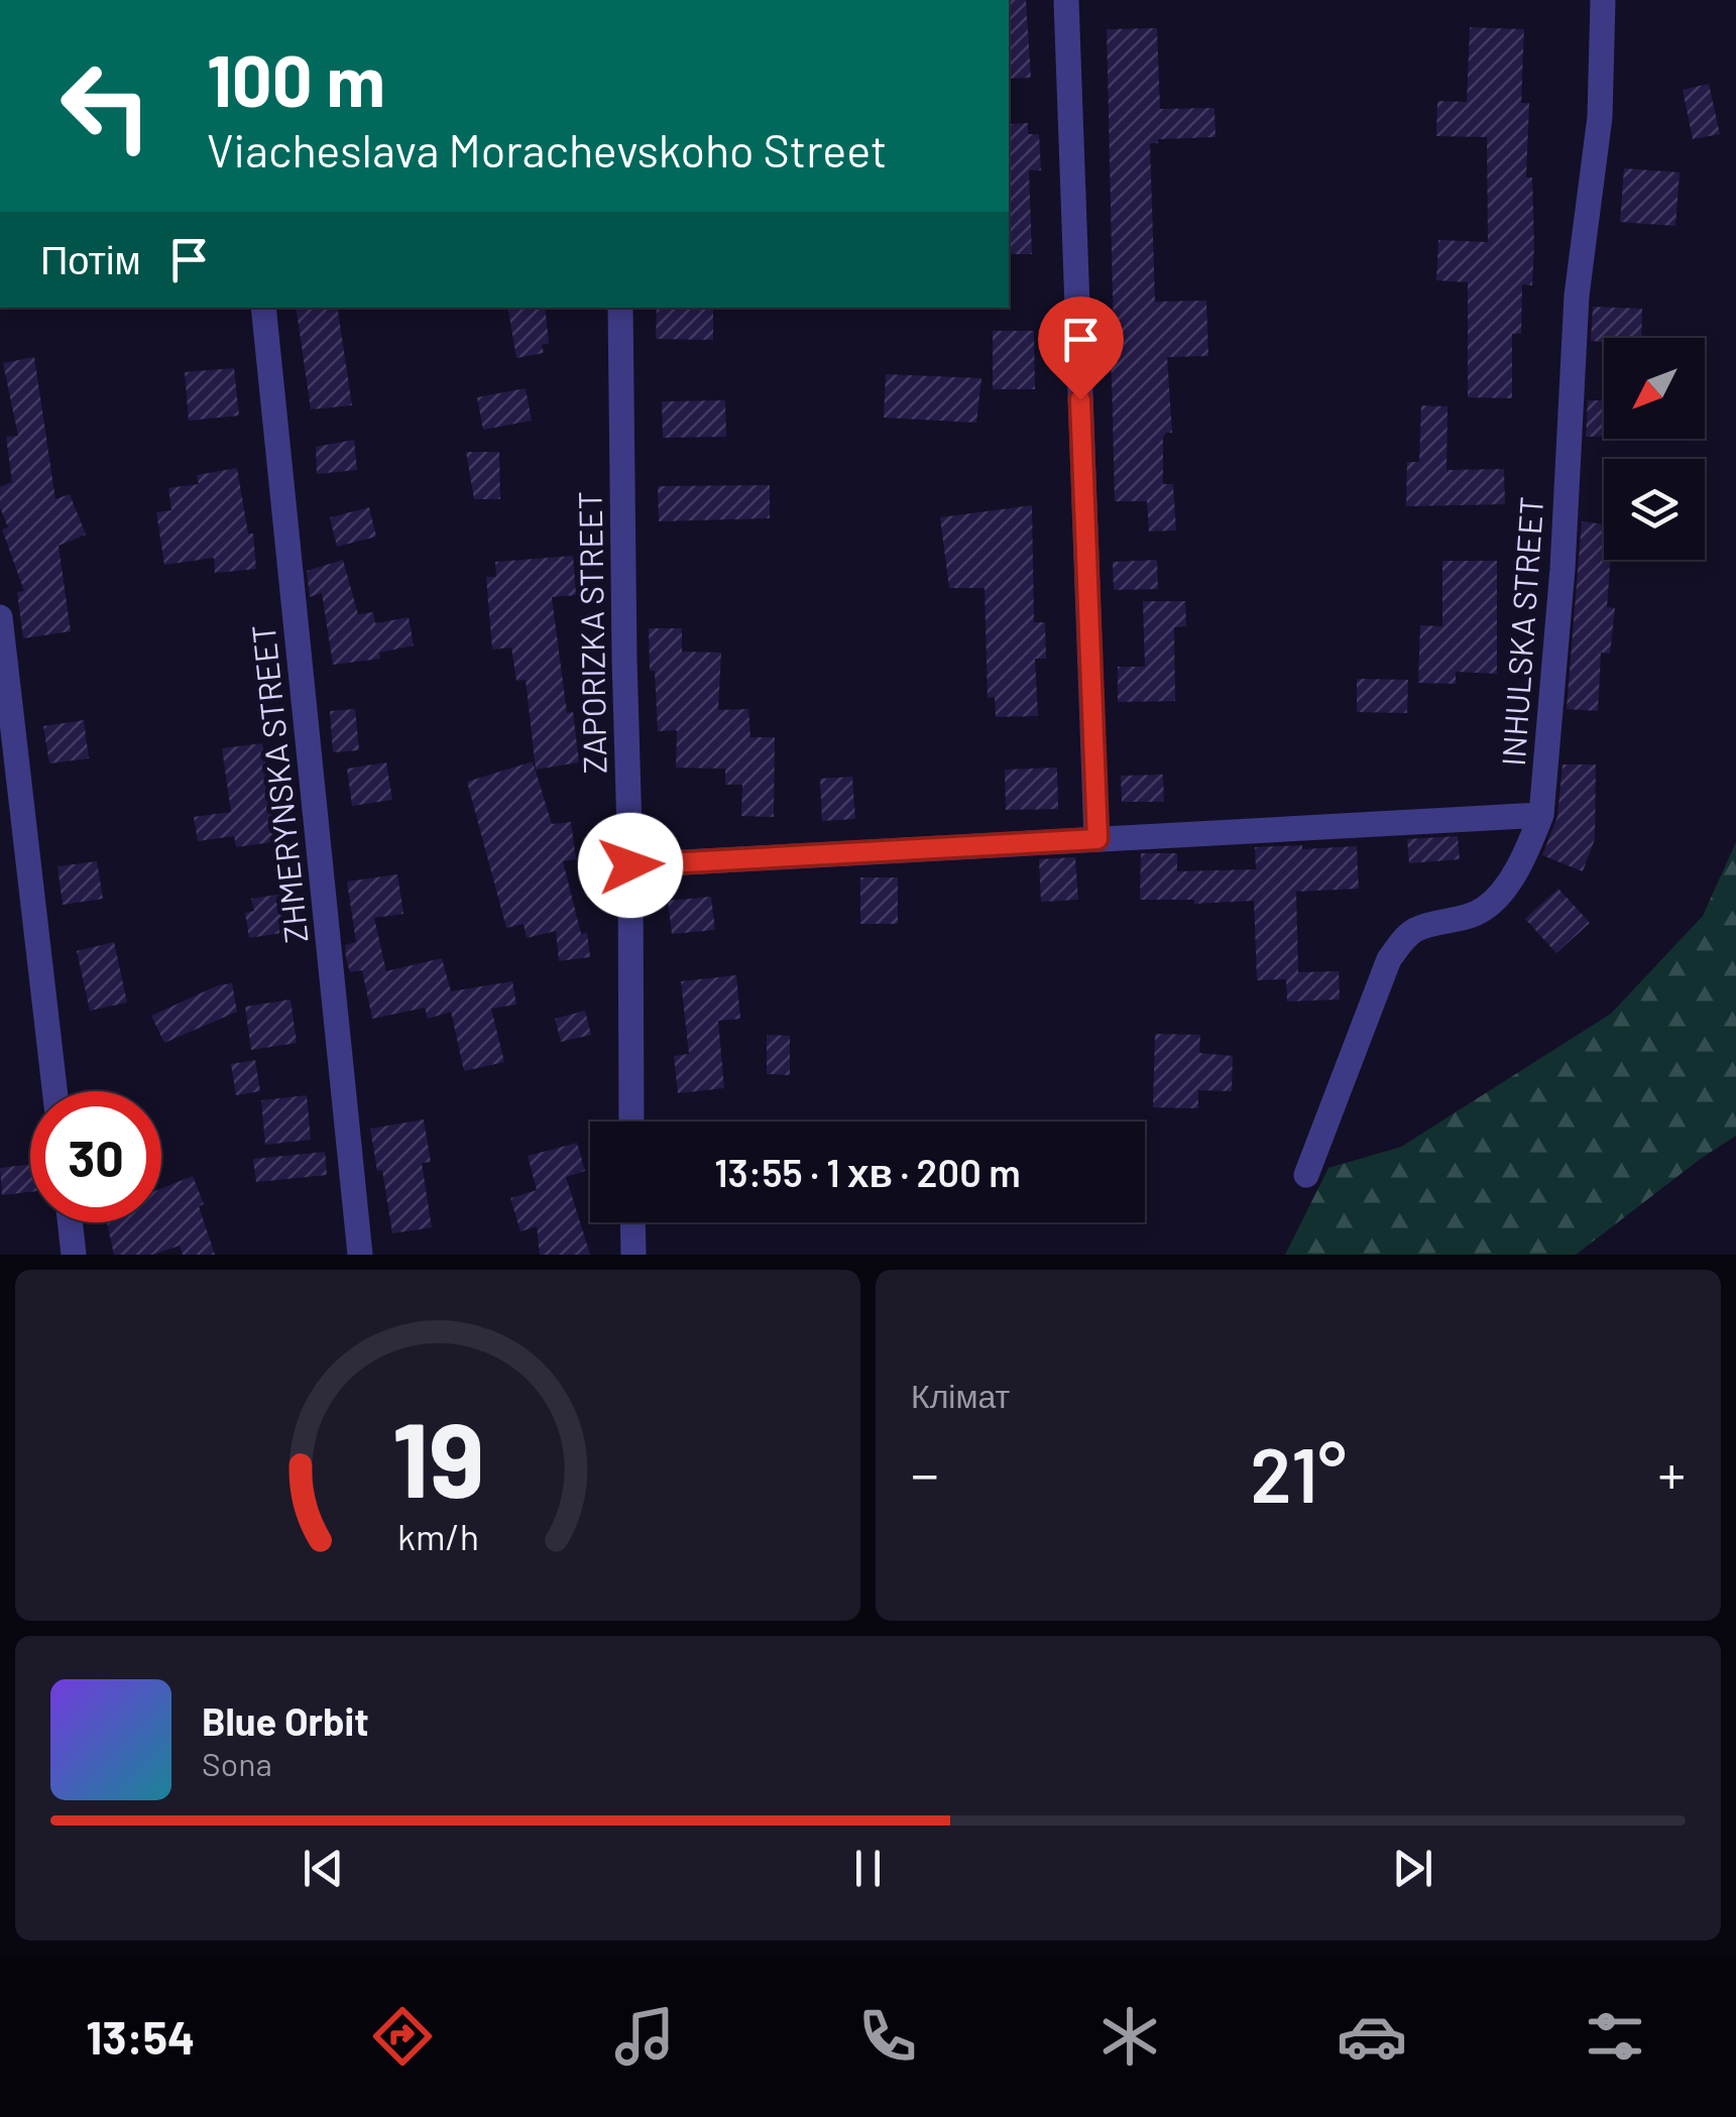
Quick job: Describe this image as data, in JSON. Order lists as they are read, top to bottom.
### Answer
{
  "streets": {
    "street": ["INHULSKA STREET", "ZAPORIZKA STREET", "ZHMERYNSKA STREET"]
  },
  "north": "bottom left",
  "page": {
    "turn": ["100 m", "Viacheslava Morachevskoho Street"],
    "then": "Потім",
    "limit": "30",
    "trip": "13:55 · 1 хв · 200 m",
    "tile": "Клімат",
    "heat": ["−", "21°", "+"],
    "song": ["Blue Orbit", "Sona"],
    "tabs": "13:54",
    "gauge": ["19", "km/h"]
  }
}
